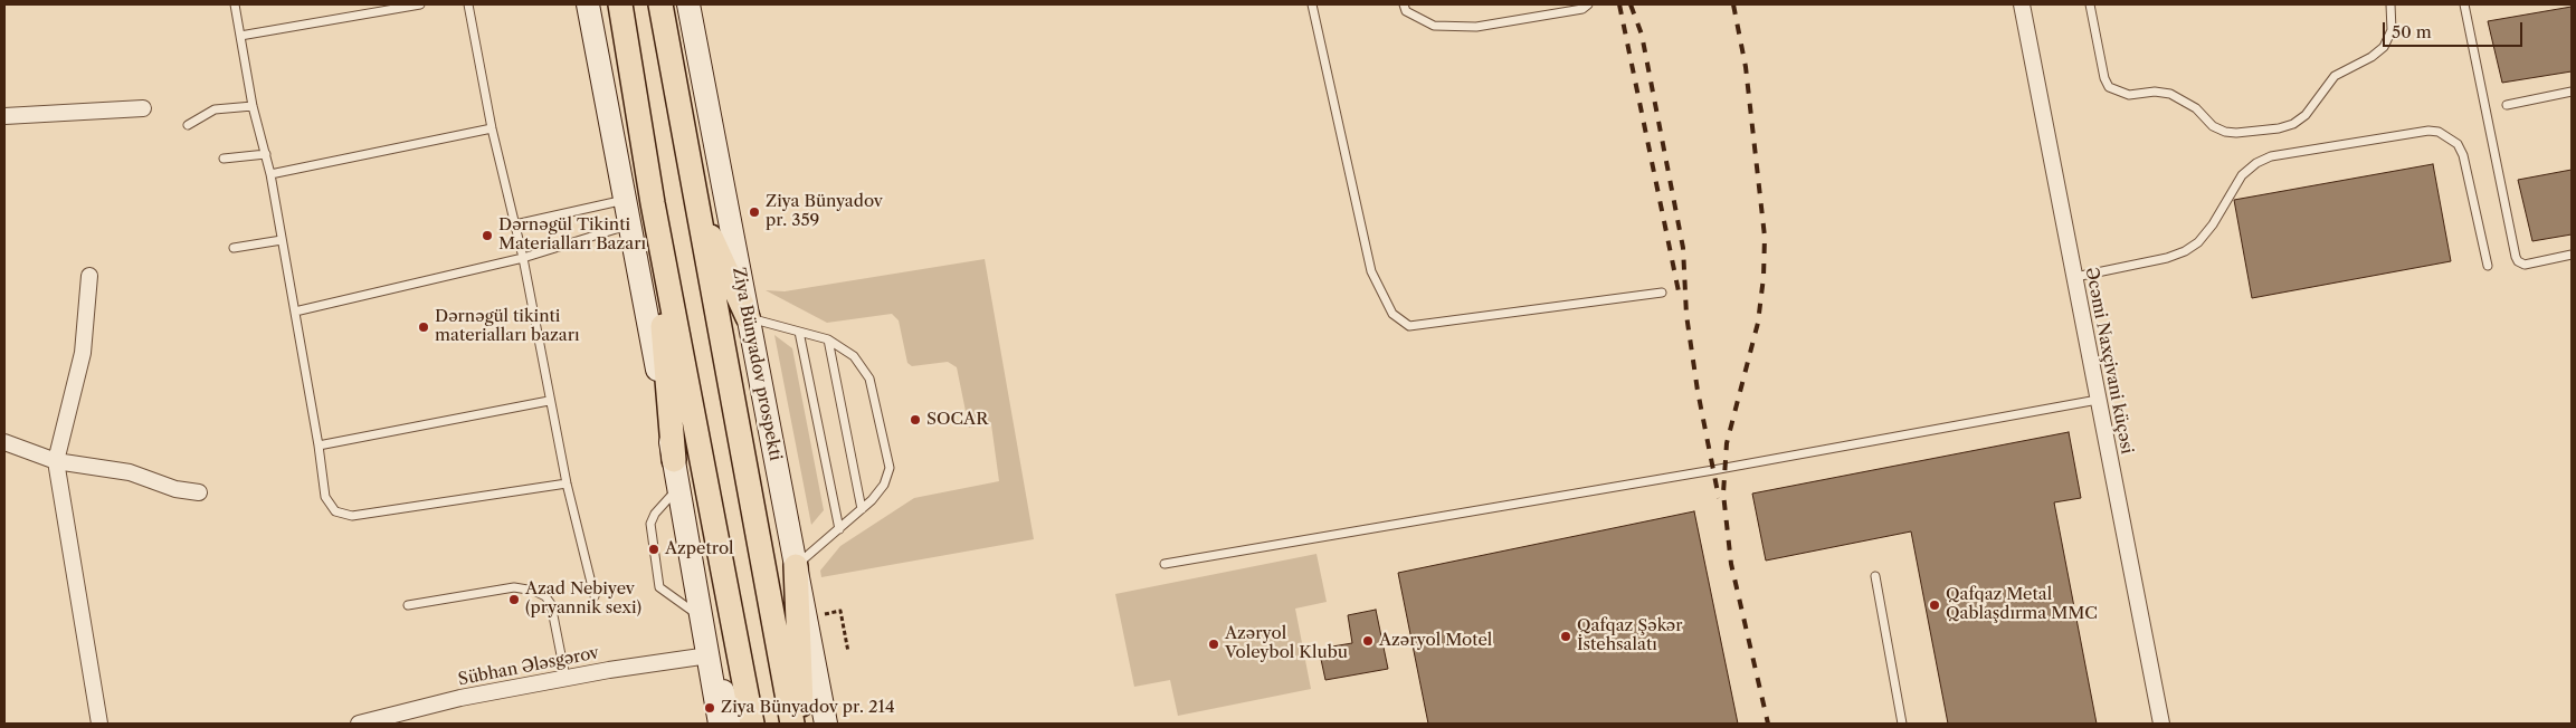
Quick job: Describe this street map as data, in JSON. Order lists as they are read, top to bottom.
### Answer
{
  "streets": {
    "main road": ["Ziya Bünyadov prospekti"],
    "street": ["Əcəmi Naxçivani küçəsi", "Sübhan Ələsgərov"]
  },
  "places": [
    "Ziya Bünyadov pr. 359",
    "Dərnəgül Tikinti Materialları Bazarı",
    "Dərnəgül tikinti materialları bazarı",
    "SOCAR",
    "Azpetrol",
    "Azad Nebiyev (pryannik sexi)",
    "Qafqaz Metal Qablaşdırma MMC",
    "Qafqaz Şəkər İstehsalatı",
    "Azəryol Motel",
    "Azəryol Voleybol Klubu",
    "Ziya Bünyadov pr. 214"
  ],
  "scale_bar": "50 m"
}
